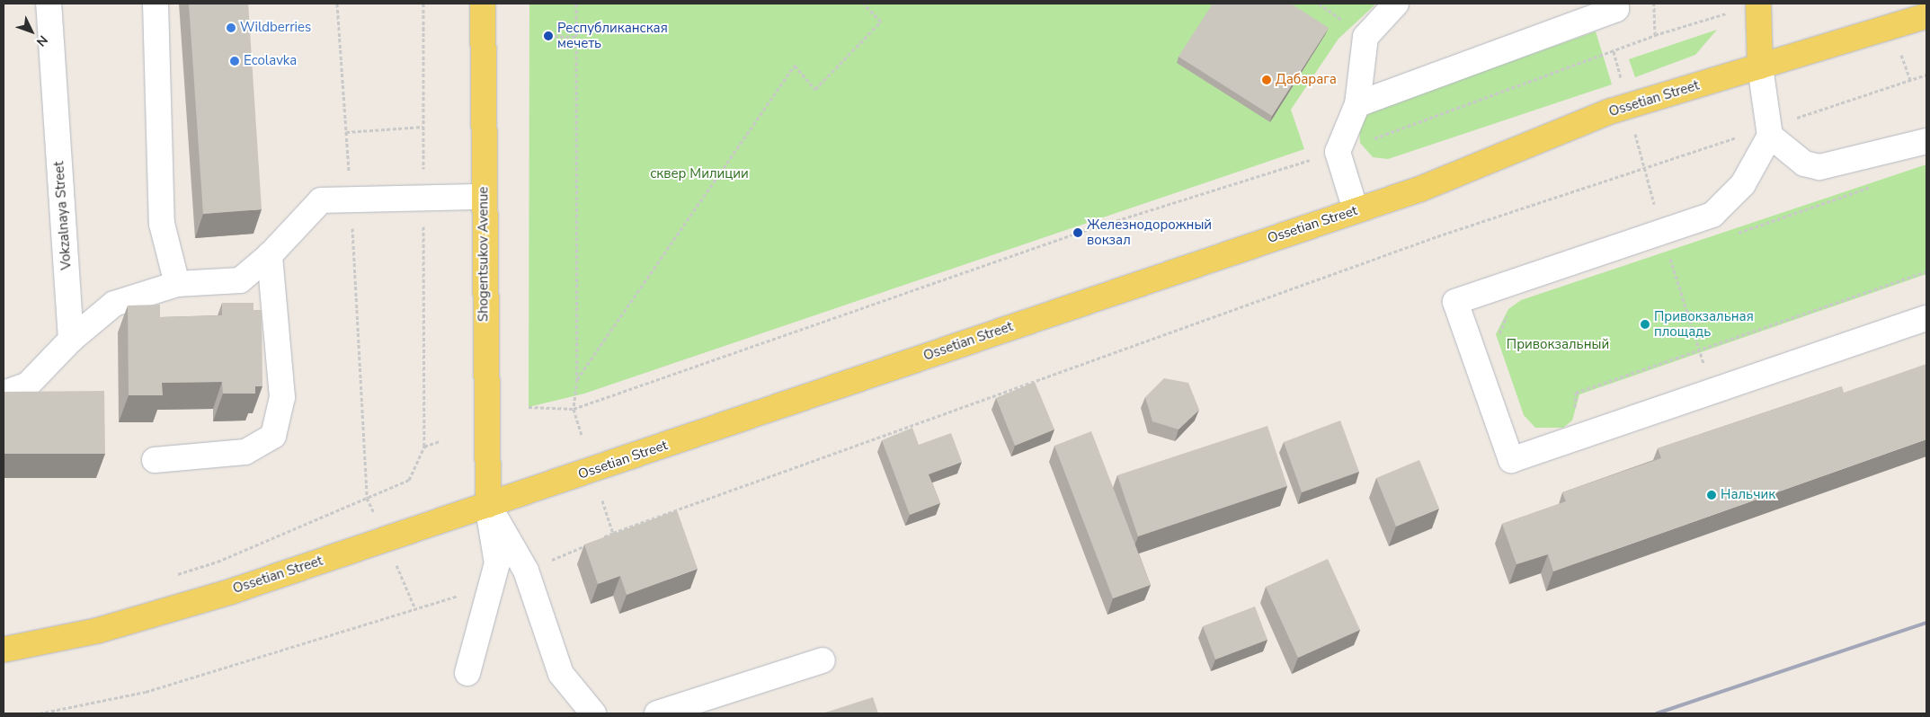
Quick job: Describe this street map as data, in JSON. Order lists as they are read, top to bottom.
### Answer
{
  "streets": {
    "main road": ["Ossetian Street", "Shogentsukov Avenue"],
    "street": ["Vokzalnaya Street"]
  },
  "crossings": [
    ["Ossetian Street", "Shogentsukov Avenue"]
  ],
  "parks": ["сквер Милиции", "Привокзальный"],
  "places": [
    "Wildberries",
    "Республиканская мечеть",
    "Ecolavka",
    "Дабарага",
    "Железнодорожный вокзал",
    "Привокзальная площадь",
    "Нальчик"
  ],
  "north": "bottom right"
}
